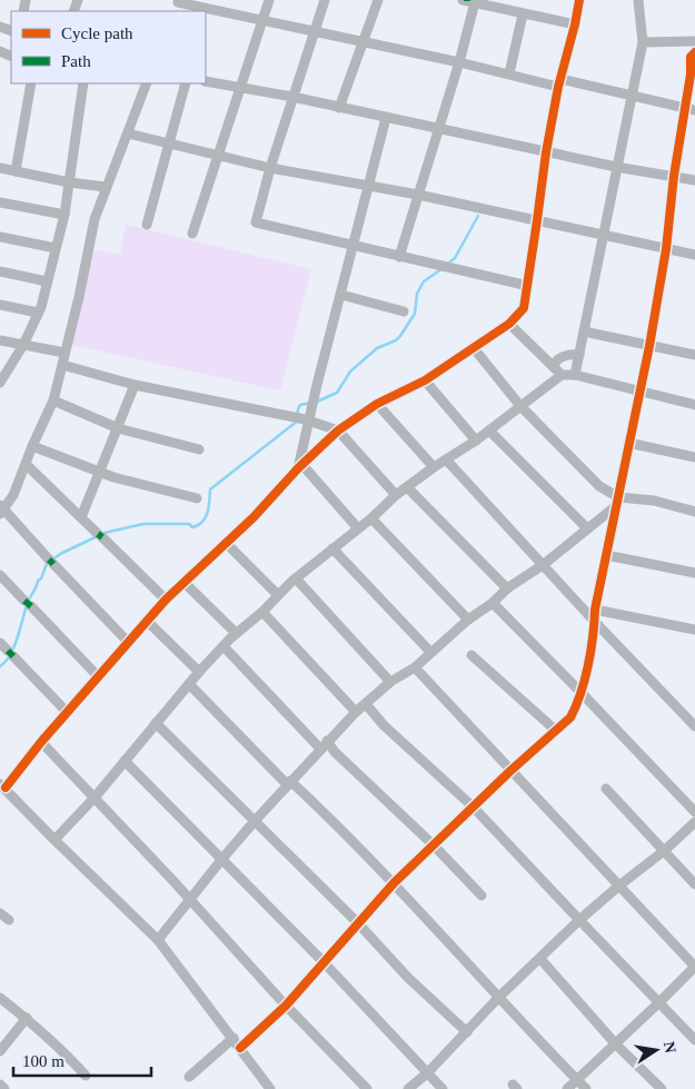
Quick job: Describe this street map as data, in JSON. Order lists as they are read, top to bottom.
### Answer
{
  "legend": ["Cycle path", "Path"],
  "scale_bar": "100 m",
  "north": "right"
}
